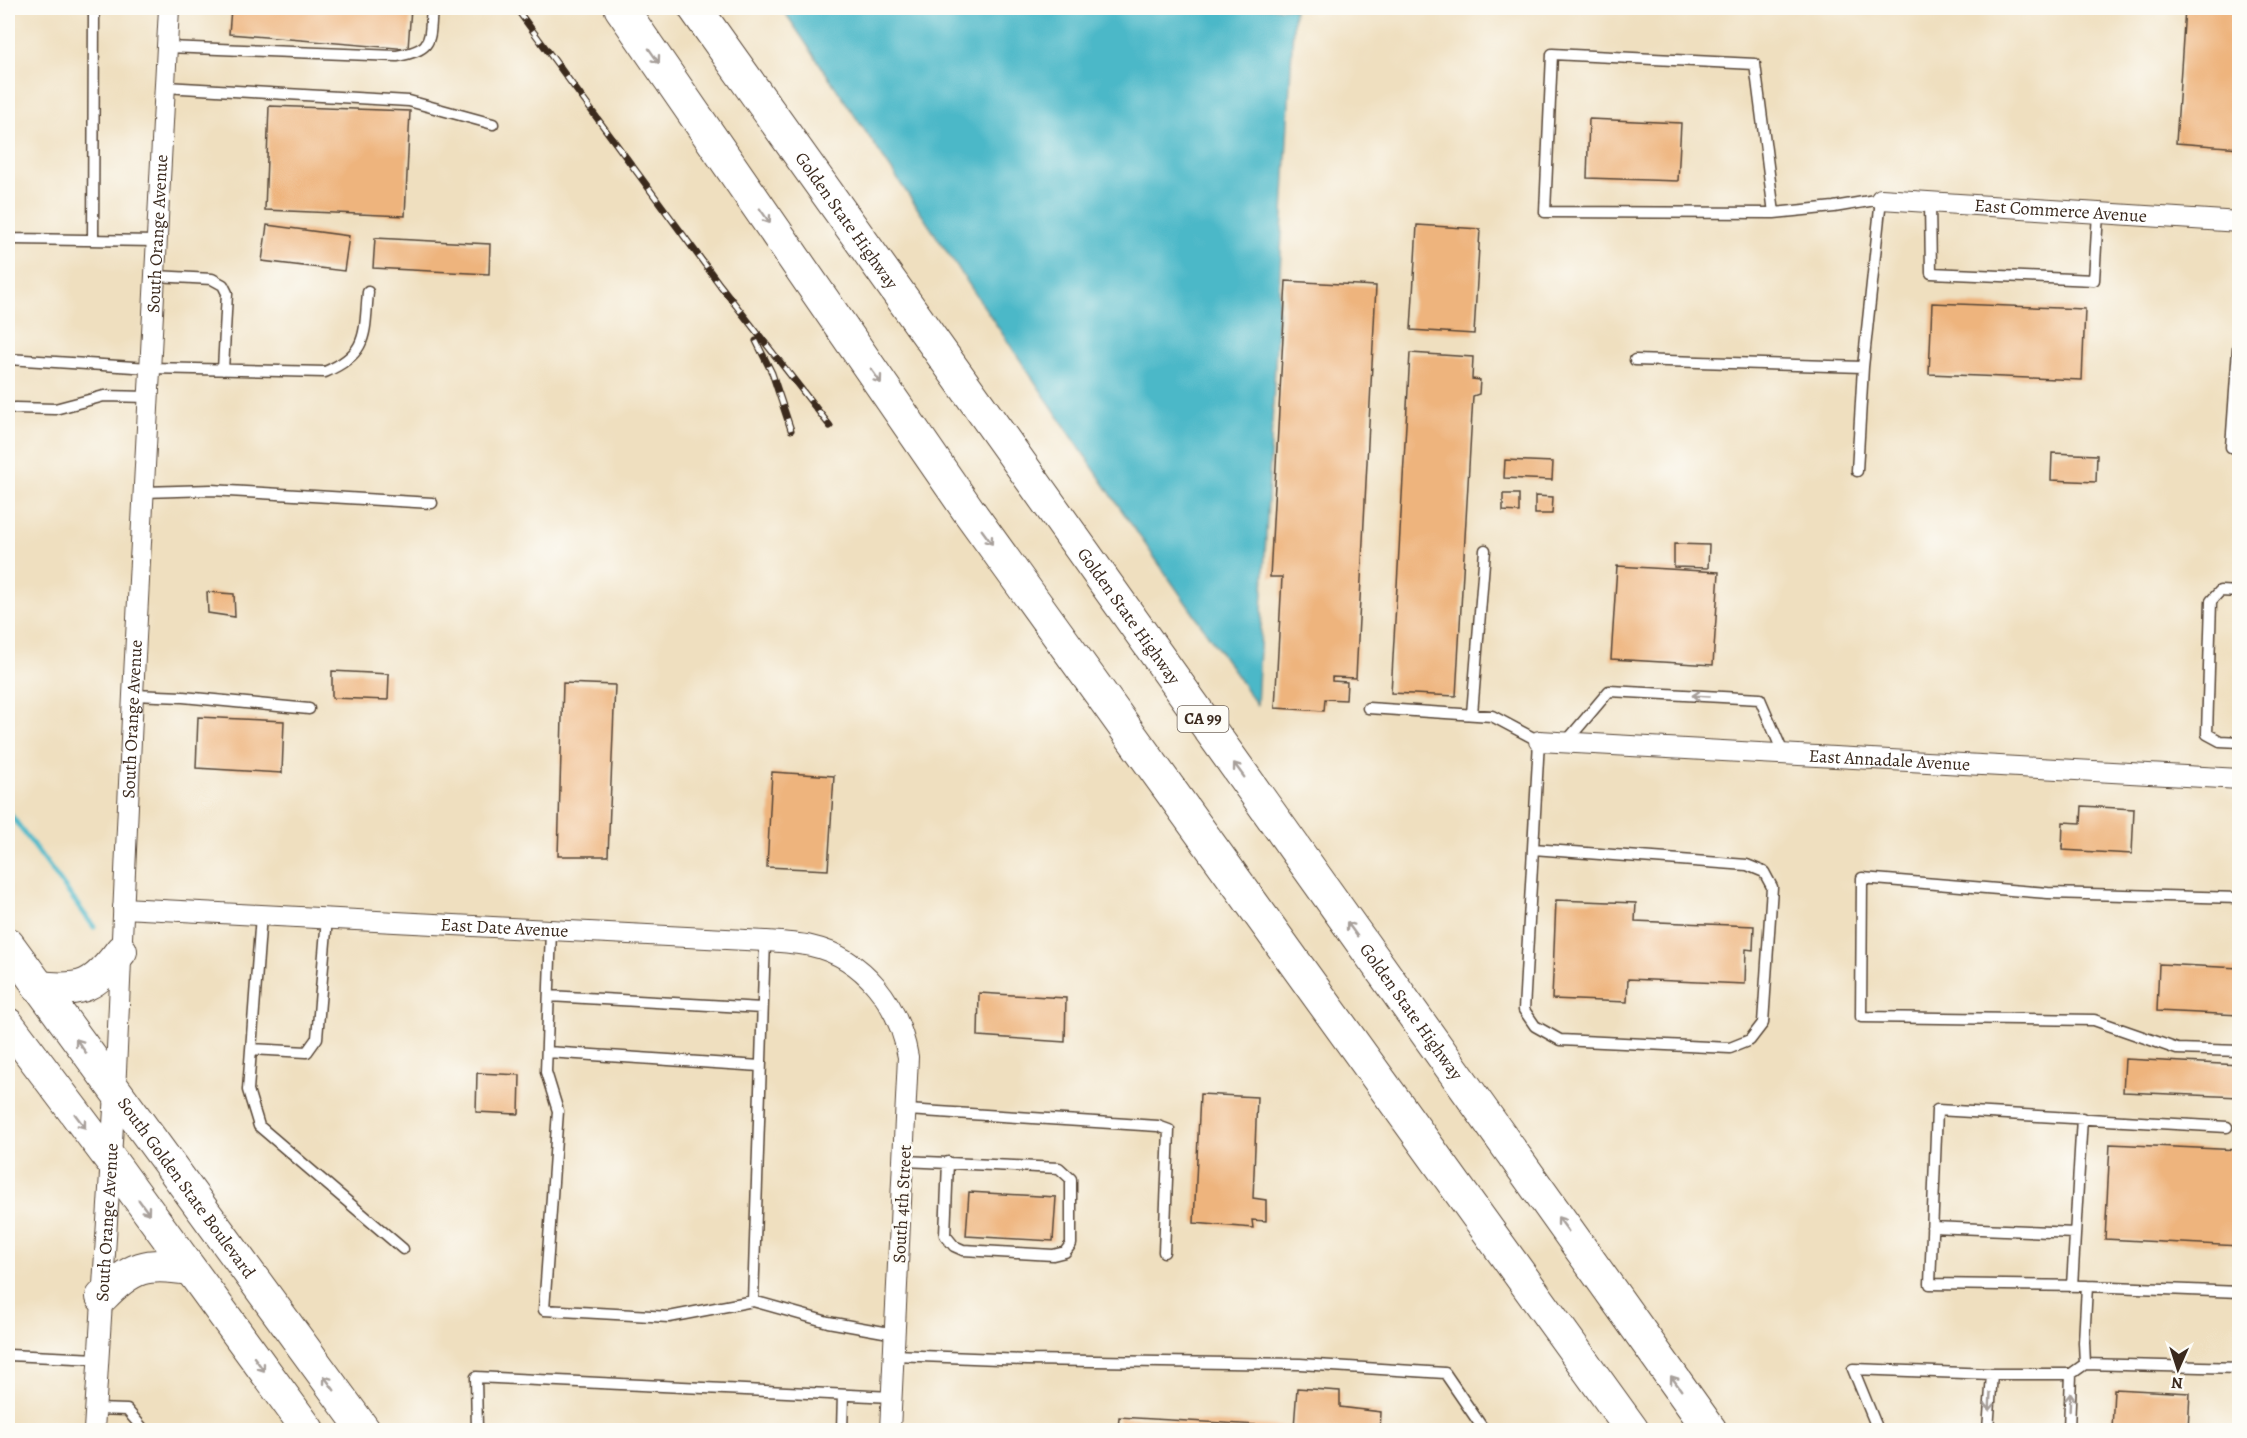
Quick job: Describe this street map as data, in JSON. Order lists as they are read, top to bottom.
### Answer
{
  "streets": {
    "highway": ["Golden State Highway", "CA 99"],
    "main road": ["South Golden State Boulevard"],
    "street": [
      "East Commerce Avenue",
      "South Orange Avenue",
      "East Annadale Avenue",
      "East Date Avenue",
      "South 4th Street"
    ]
  },
  "crossings": [
    ["South Orange Avenue", "East Date Avenue"],
    ["South Orange Avenue", "South Golden State Boulevard"],
    ["East Date Avenue", "South 4th Street"]
  ],
  "north": "bottom"
}
